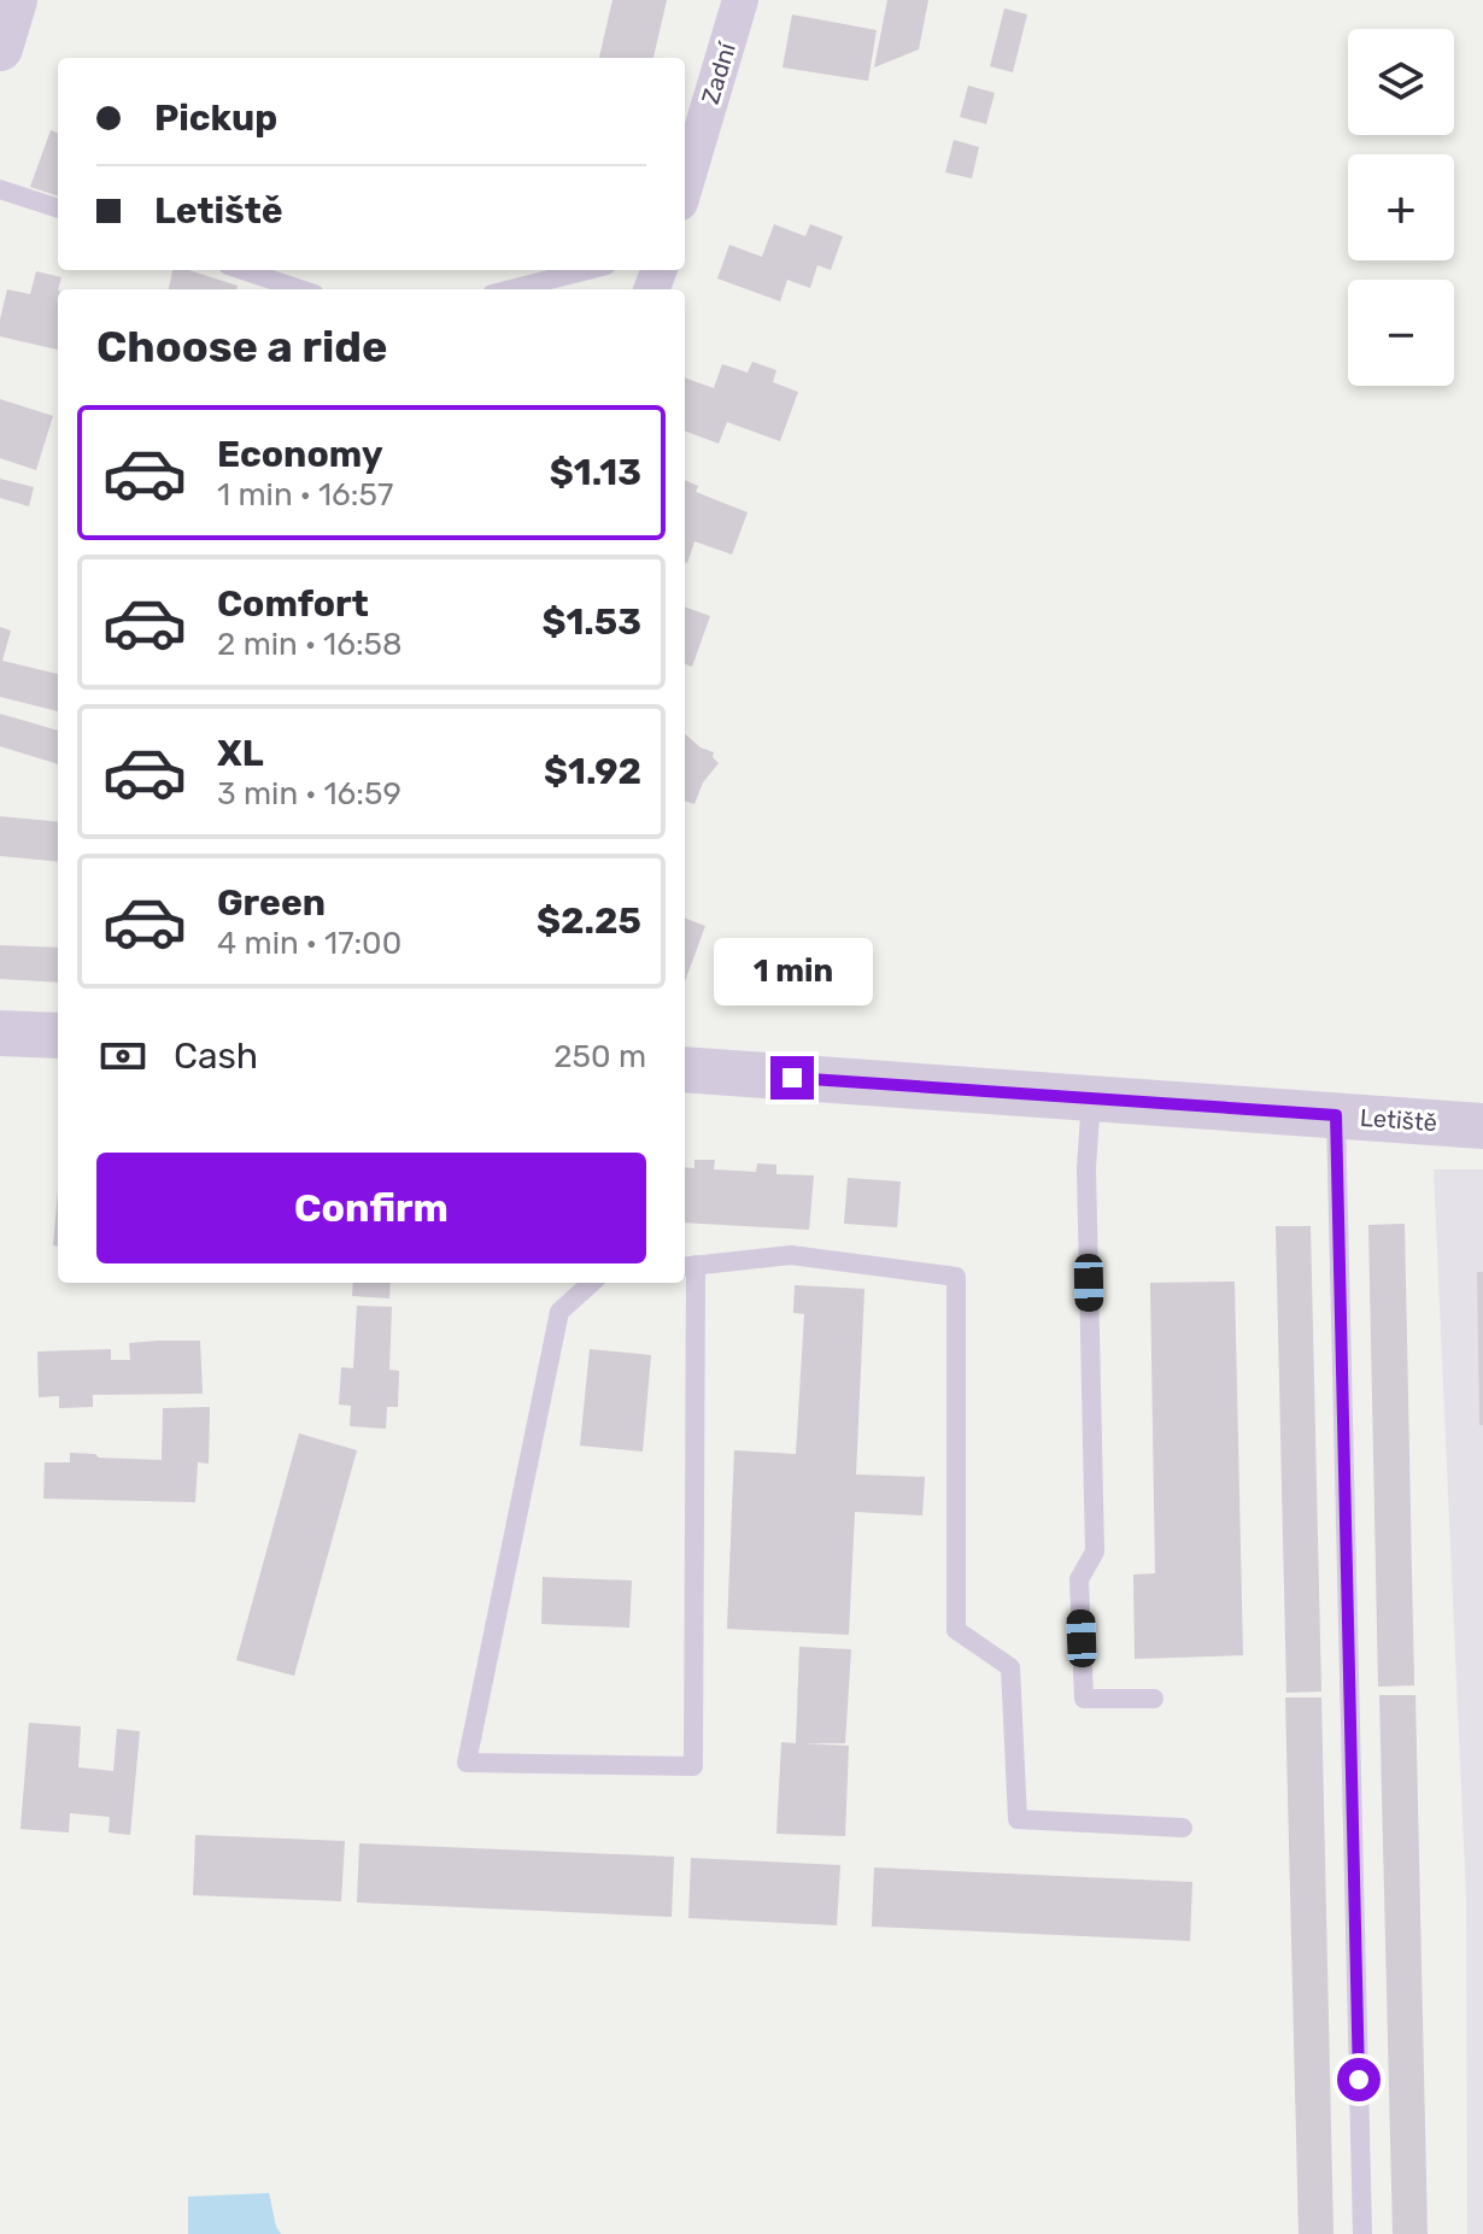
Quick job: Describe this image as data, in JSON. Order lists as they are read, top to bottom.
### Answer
{
  "streets": {
    "street": ["Zadní", "Letiště"]
  },
  "page": {
    "map_buttons": ["+", "−"],
    "banner": ["Pickup", "Letiště"],
    "heading": "Choose a ride",
    "list": [
      {
        "name": "Economy",
        "note": "1 min · 16:57",
        "value": "$1.13"
      },
      {
        "name": "Comfort",
        "note": "2 min · 16:58",
        "value": "$1.53"
      },
      {
        "name": "XL",
        "note": "3 min · 16:59",
        "value": "$1.92"
      },
      {
        "name": "Green",
        "note": "4 min · 17:00",
        "value": "$2.25"
      }
    ],
    "bubble": "1 min",
    "pay": ["Cash", "250 m"],
    "buttons": "Confirm"
  }
}
